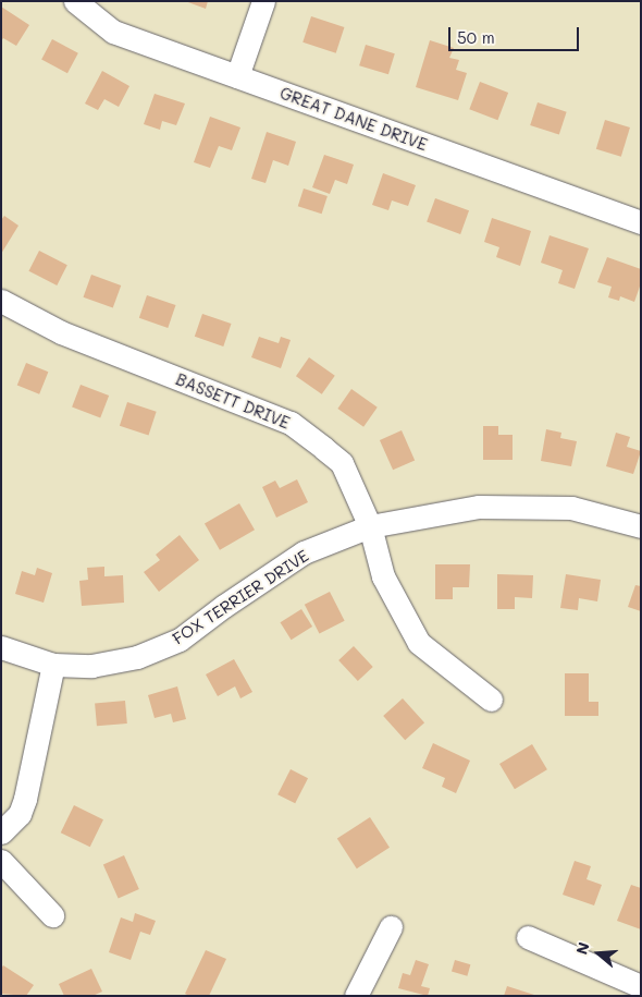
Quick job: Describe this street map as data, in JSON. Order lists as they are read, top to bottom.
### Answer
{
  "streets": {
    "street": ["GREAT DANE DRIVE", "BASSETT DRIVE", "FOX TERRIER DRIVE"]
  },
  "crossings": [
    ["BASSETT DRIVE", "FOX TERRIER DRIVE"]
  ],
  "scale_bar": "50 m",
  "north": "left"
}
